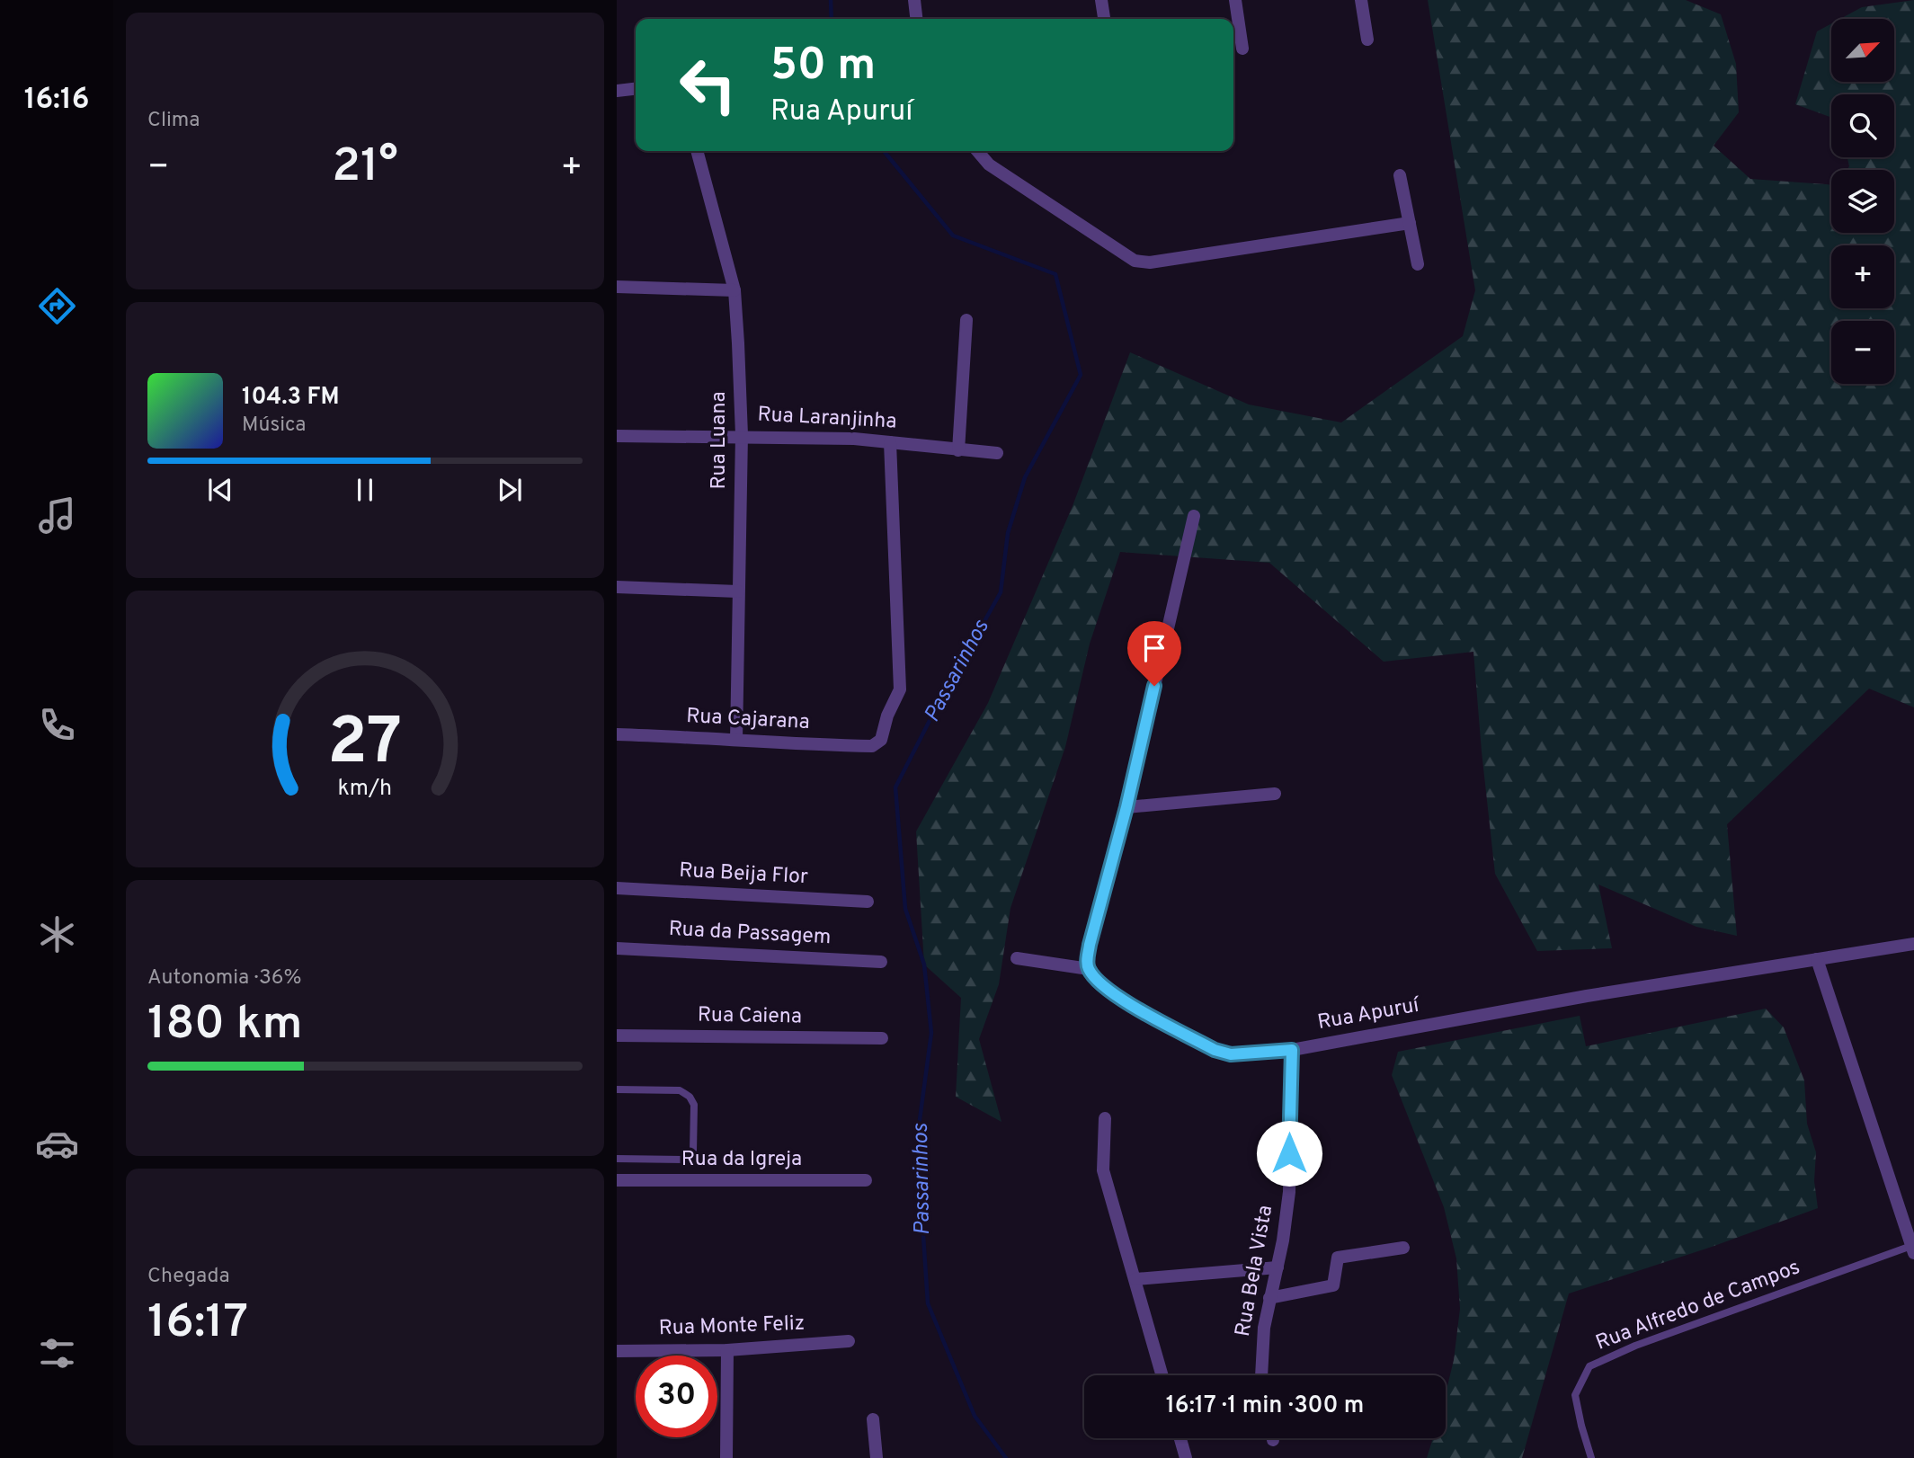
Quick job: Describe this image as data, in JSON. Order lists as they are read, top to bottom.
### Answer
{
  "streets": {
    "street": [
      "Rua Laranjinha",
      "Rua Luana",
      "Rua Cajarana",
      "Rua Beija Flor",
      "Rua da Passagem",
      "Rua Apuruí",
      "Rua Caiena",
      "Rua da Igreja",
      "Rua Bela Vista",
      "Rua Monte Feliz"
    ],
    "lane": ["Rua Alfredo de Campos"]
  },
  "crossings": [
    ["Rua Laranjinha", "Rua Luana"],
    ["Rua Laranjinha", "Rua Cajarana"],
    ["Rua Luana", "Rua Cajarana"],
    ["Rua Apuruí", "Rua Bela Vista"]
  ],
  "water": ["Passarinhos"],
  "north": "top right",
  "page": {
    "tabs": "16:16",
    "tile": [
      "Clima",
      ["Autonomia · 36%", "180 km"],
      ["Chegada", "16:17"]
    ],
    "map_buttons": ["+", "−"],
    "turn": ["50 m", "Rua Apuruí"],
    "heat": ["−", "21°", "+"],
    "song": ["104.3 FM", "Música"],
    "limit": "30",
    "trip": "16:17 · 1 min · 300 m",
    "gauge": ["27", "km/h"]
  }
}
